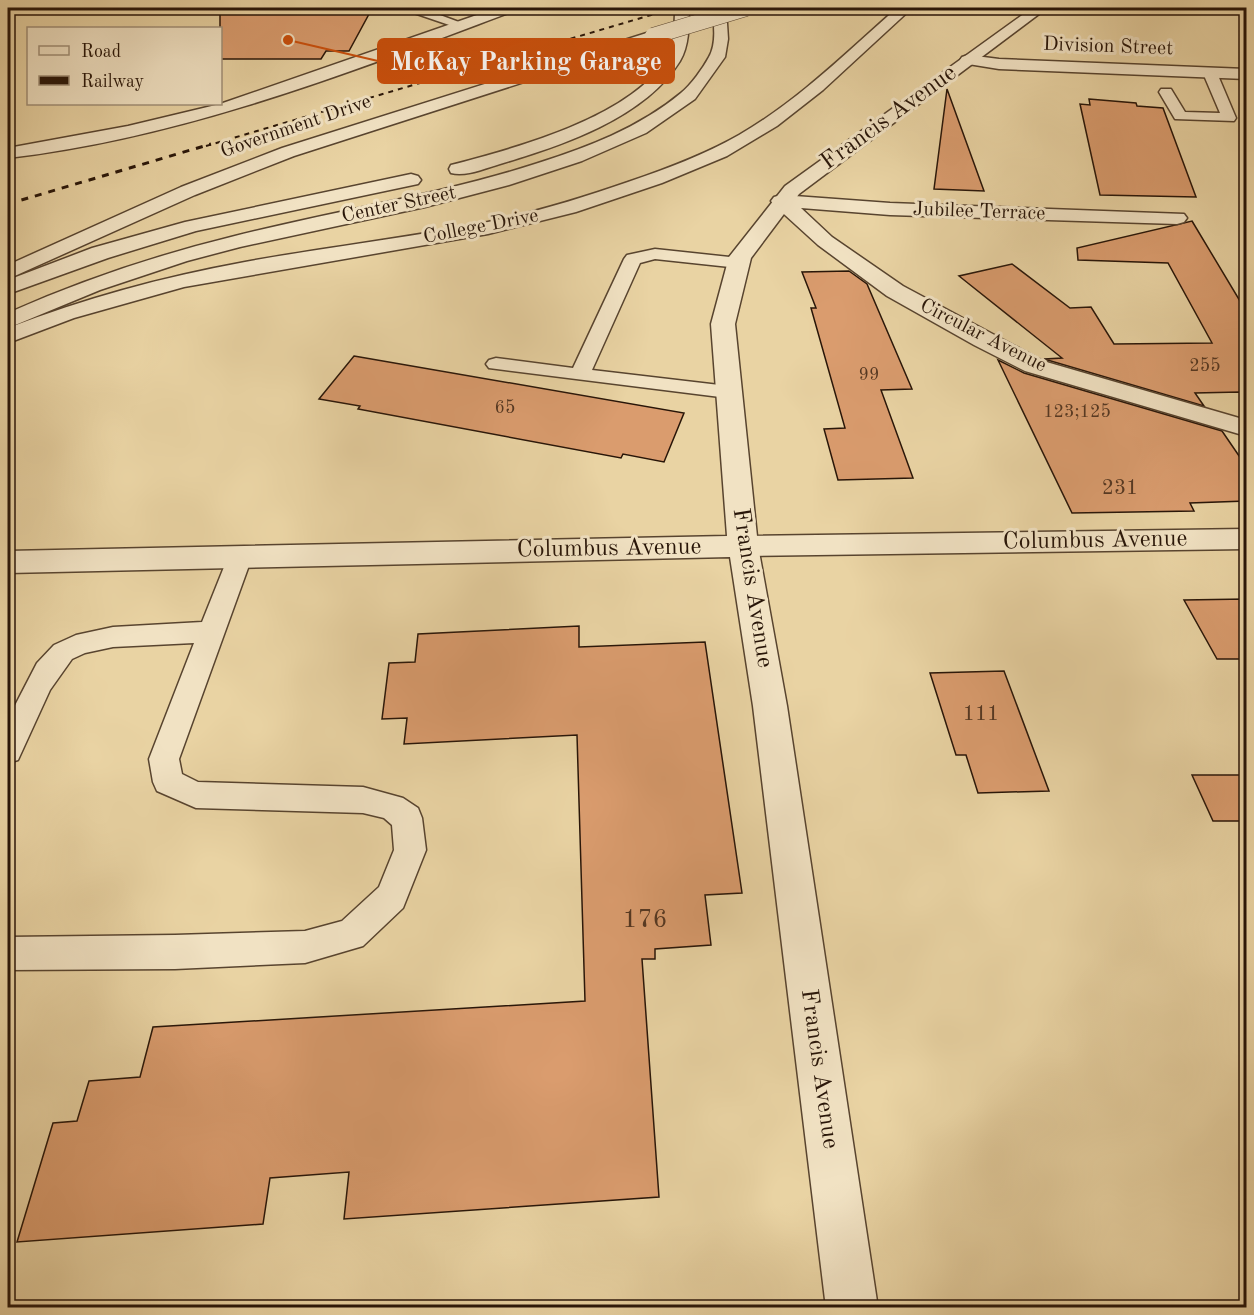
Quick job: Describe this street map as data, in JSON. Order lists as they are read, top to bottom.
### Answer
{
  "streets": {
    "street": [
      "Division Street",
      "Francis Avenue",
      "Government Drive",
      "Center Street",
      "Jubilee Terrace",
      "College Drive",
      "Circular Avenue",
      "Columbus Avenue"
    ]
  },
  "crossings": [
    ["Division Street", "Francis Avenue"],
    ["Francis Avenue", "Jubilee Terrace"],
    ["Francis Avenue", "Circular Avenue"],
    ["Francis Avenue", "Columbus Avenue"],
    ["Jubilee Terrace", "Circular Avenue"]
  ],
  "places": ["McKay Parking Garage"],
  "house_numbers": [
    "255",
    "99",
    "65",
    "123;125",
    "231",
    "111",
    "176"
  ],
  "legend": ["Road", "Railway"]
}
